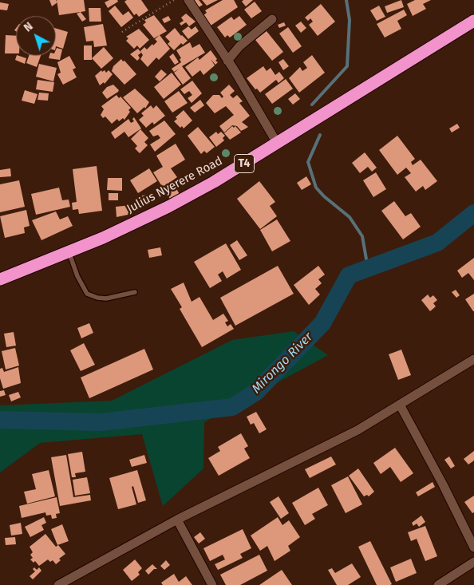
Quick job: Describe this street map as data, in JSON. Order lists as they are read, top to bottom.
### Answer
{
  "streets": {
    "highway": ["T4", "Julius Nyerere Road"]
  },
  "water": ["Mirongo River"],
  "north": "top left"
}
